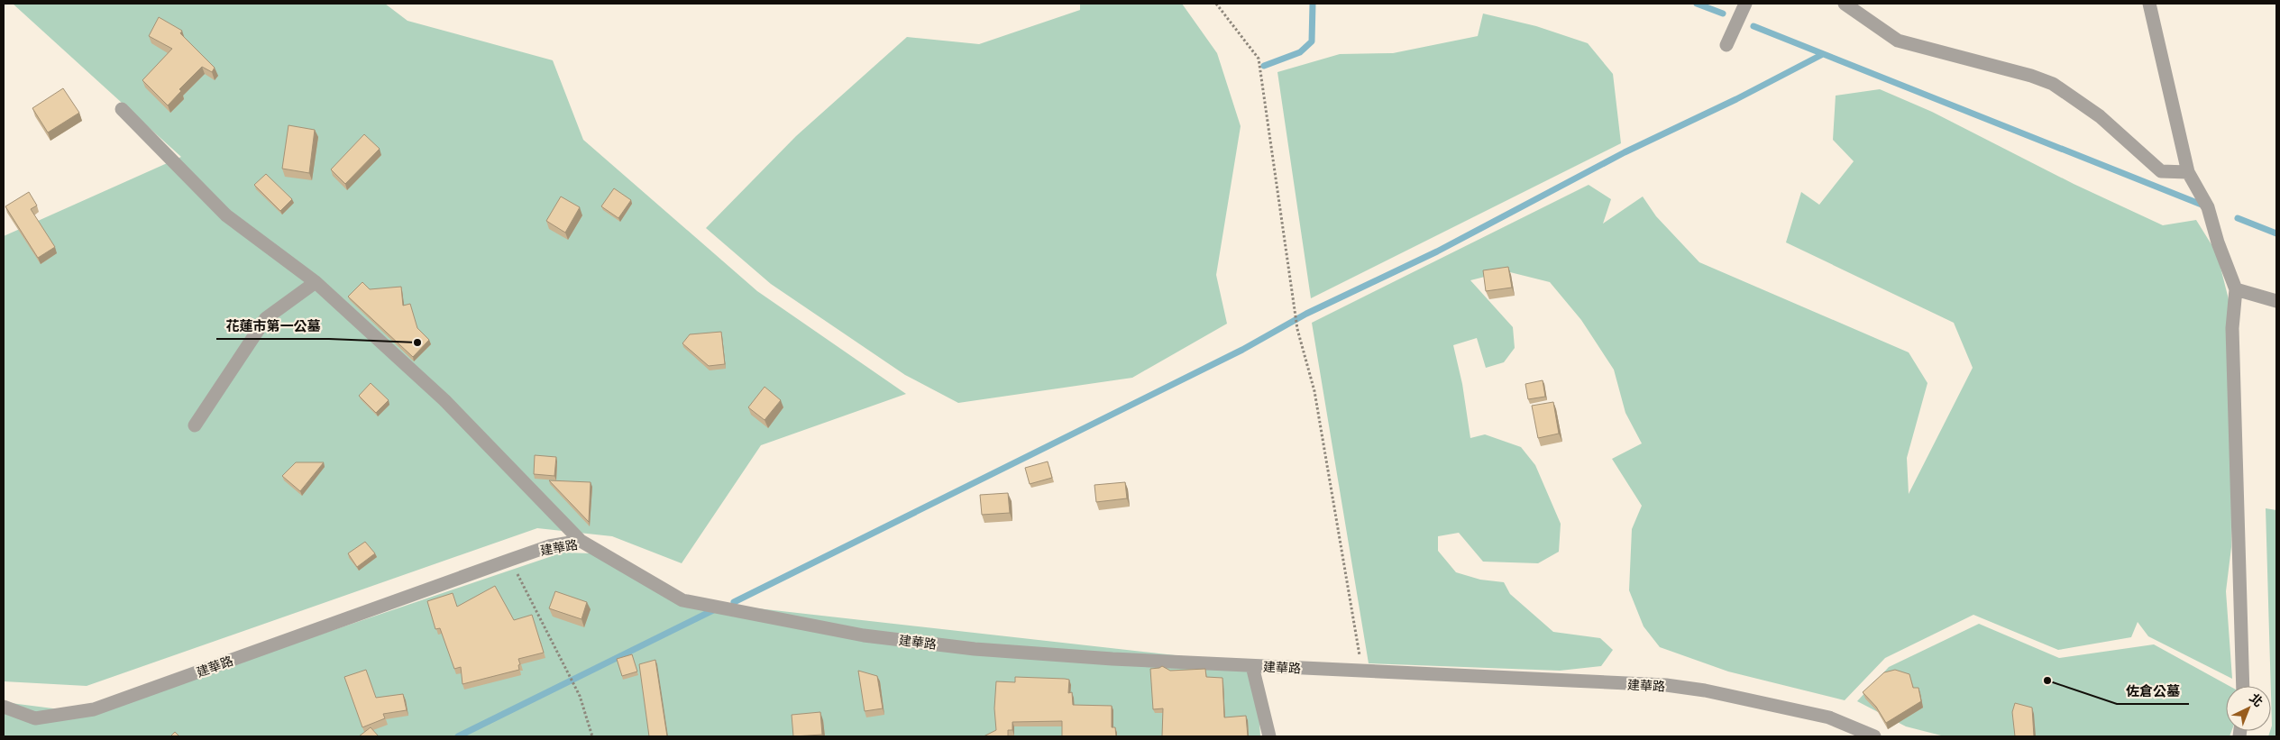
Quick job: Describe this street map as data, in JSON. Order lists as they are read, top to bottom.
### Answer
{
  "streets": {
    "street": ["建華路"]
  },
  "places": ["花蓮市第一公墓", "佐倉公墓"],
  "north": "top right"
}
